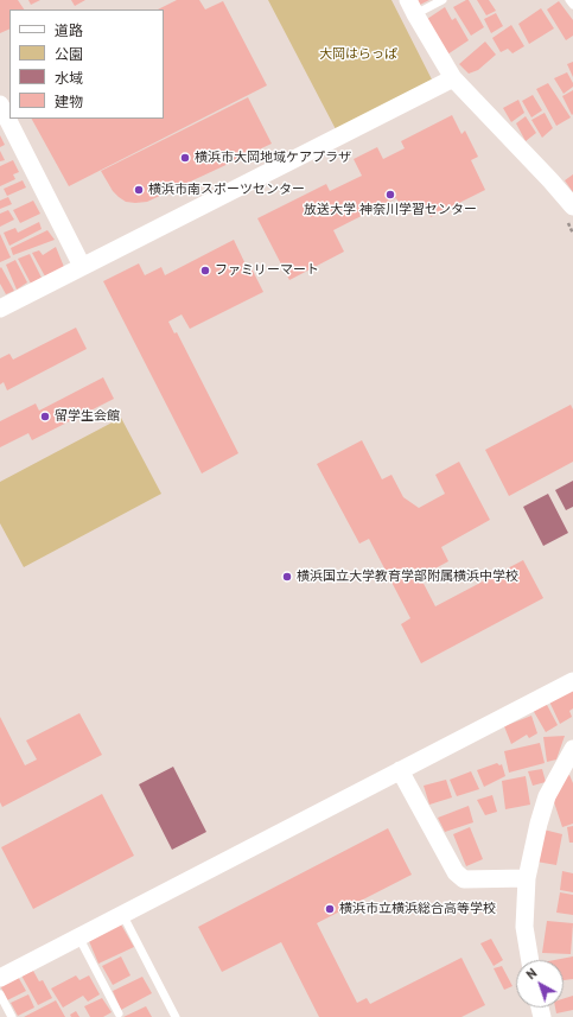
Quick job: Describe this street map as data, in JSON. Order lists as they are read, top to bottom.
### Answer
{
  "parks": ["大岡はらっぱ"],
  "places": [
    "横浜市大岡地域ケアプラザ",
    "横浜市南スポーツセンター",
    "放送大学 神奈川学習センター",
    "ファミリーマート",
    "留学生会館",
    "横浜国立大学教育学部附属横浜中学校",
    "横浜市立横浜総合高等学校"
  ],
  "legend": [
    "道路",
    "公園",
    "水域",
    "建物"
  ],
  "north": "top left"
}
